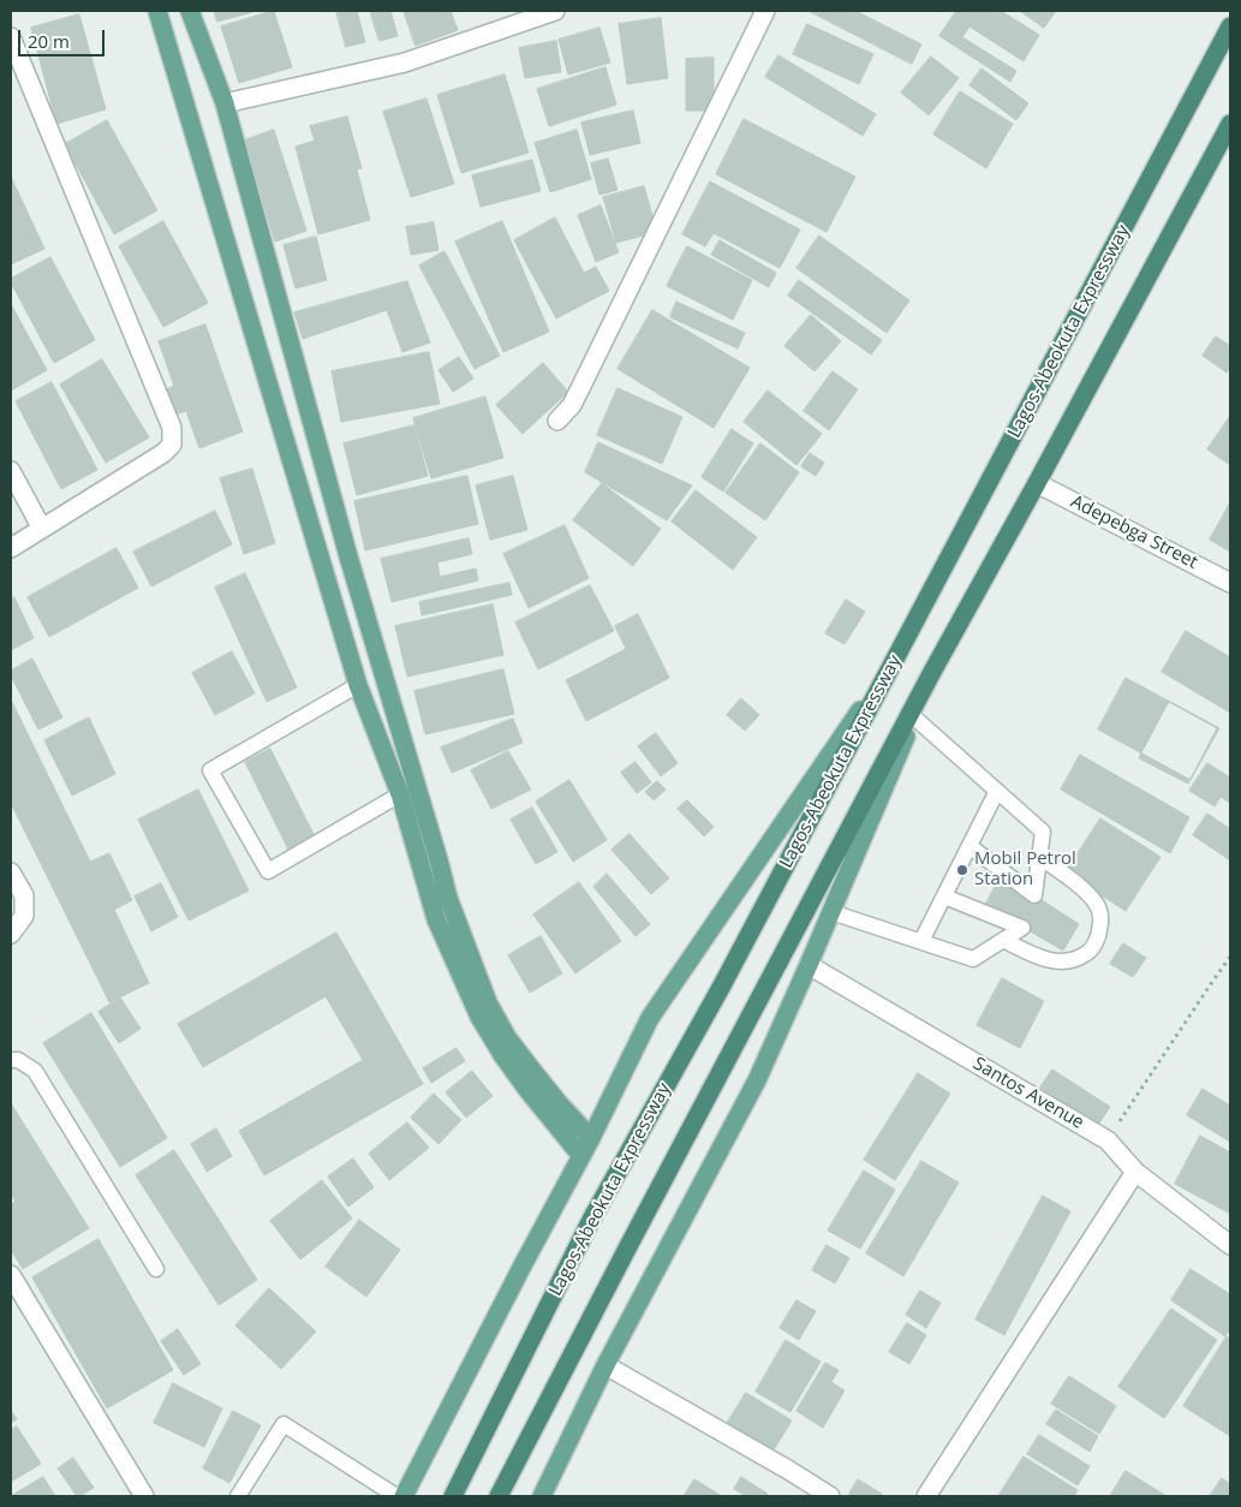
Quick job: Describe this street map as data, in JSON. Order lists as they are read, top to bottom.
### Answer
{
  "streets": {
    "highway": ["Lagos-Abeokuta Expressway"],
    "street": ["Adepebga Street", "Santos Avenue"]
  },
  "places": ["Mobil Petrol Station"],
  "scale_bar": "20 m"
}
